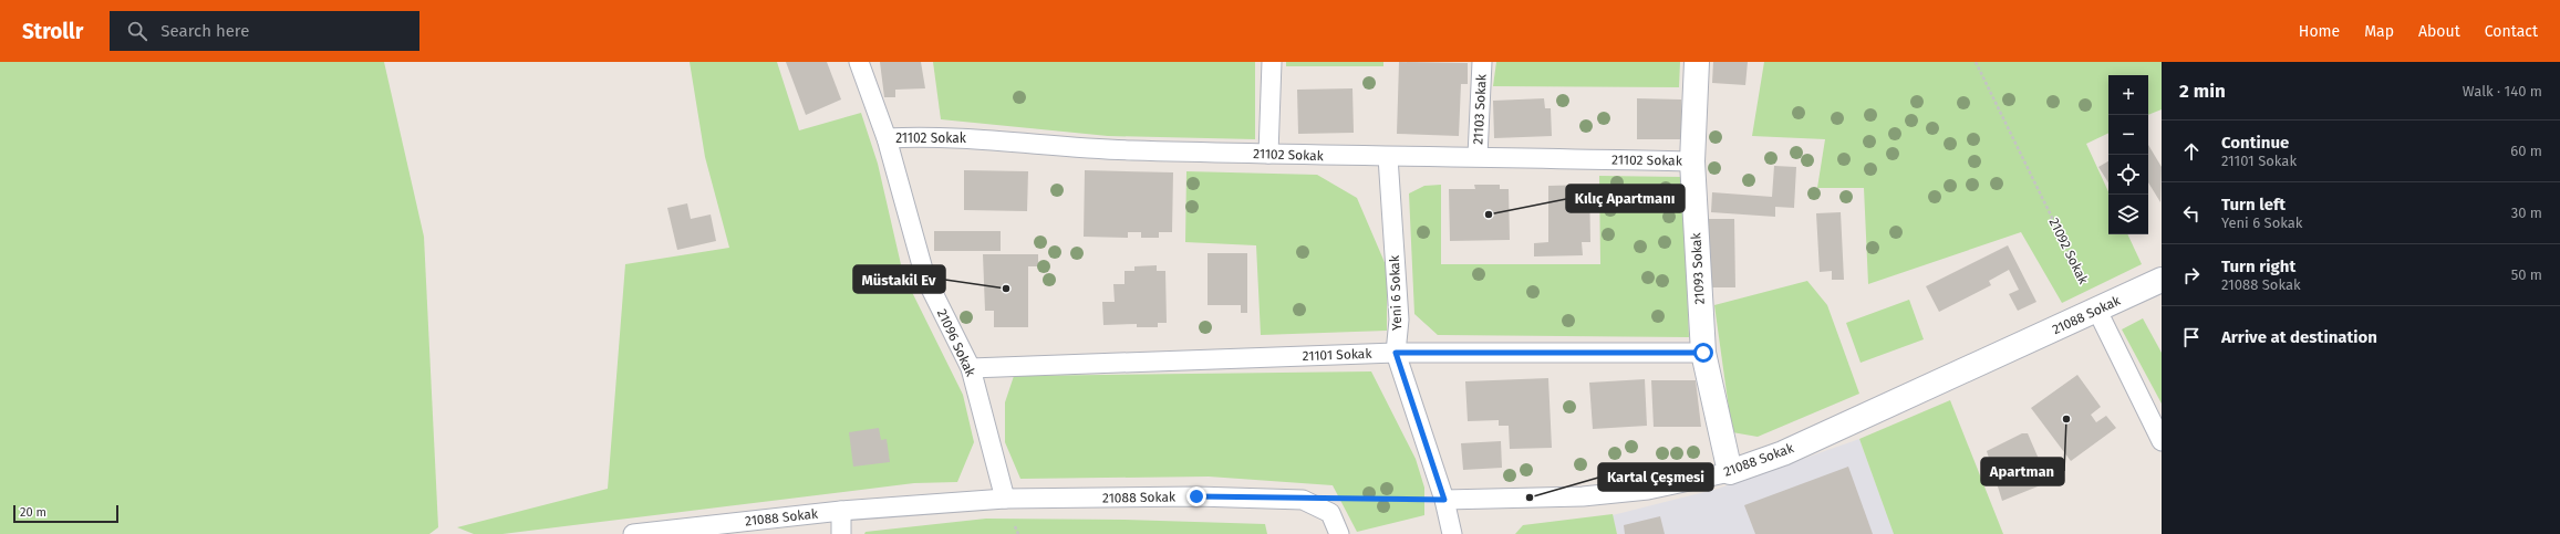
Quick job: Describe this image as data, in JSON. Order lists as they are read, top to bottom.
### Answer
{
  "streets": {
    "street": ["21093 Sokak", "21088 Sokak"],
    "lane": [
      "21103 Sokak",
      "21102 Sokak",
      "Yeni 6 Sokak",
      "21096 Sokak",
      "21101 Sokak"
    ],
    "path": ["21092 Sokak"]
  },
  "crossings": [
    ["21103 Sokak", "21102 Sokak"],
    ["21102 Sokak", "21093 Sokak"],
    ["21102 Sokak", "Yeni 6 Sokak"],
    ["21102 Sokak", "21096 Sokak"],
    ["21092 Sokak", "21088 Sokak"],
    ["21093 Sokak", "21088 Sokak"],
    ["21093 Sokak", "21101 Sokak"],
    ["Yeni 6 Sokak", "21088 Sokak"],
    ["Yeni 6 Sokak", "21101 Sokak"],
    ["21088 Sokak", "21096 Sokak"],
    ["21096 Sokak", "21101 Sokak"]
  ],
  "places": [
    "Kılıç Apartmanı",
    "Müstakil Ev",
    "Apartman",
    "Kartal Çeşmesi"
  ],
  "scale_bar": "20 m",
  "page": {
    "header": "Strollr",
    "search": "Search here",
    "nav": [
      "Home",
      "Map",
      "About",
      "Contact"
    ],
    "heading": ["2 min", "Walk · 140 m"],
    "map_buttons": ["+", "−"],
    "list": [
      ["Continue", "21101 Sokak", "60 m"],
      ["Turn left", "Yeni 6 Sokak", "30 m"],
      ["Turn right", "21088 Sokak", "50 m"],
      "Arrive at destination"
    ],
    "scale": "20 m"
  }
}
